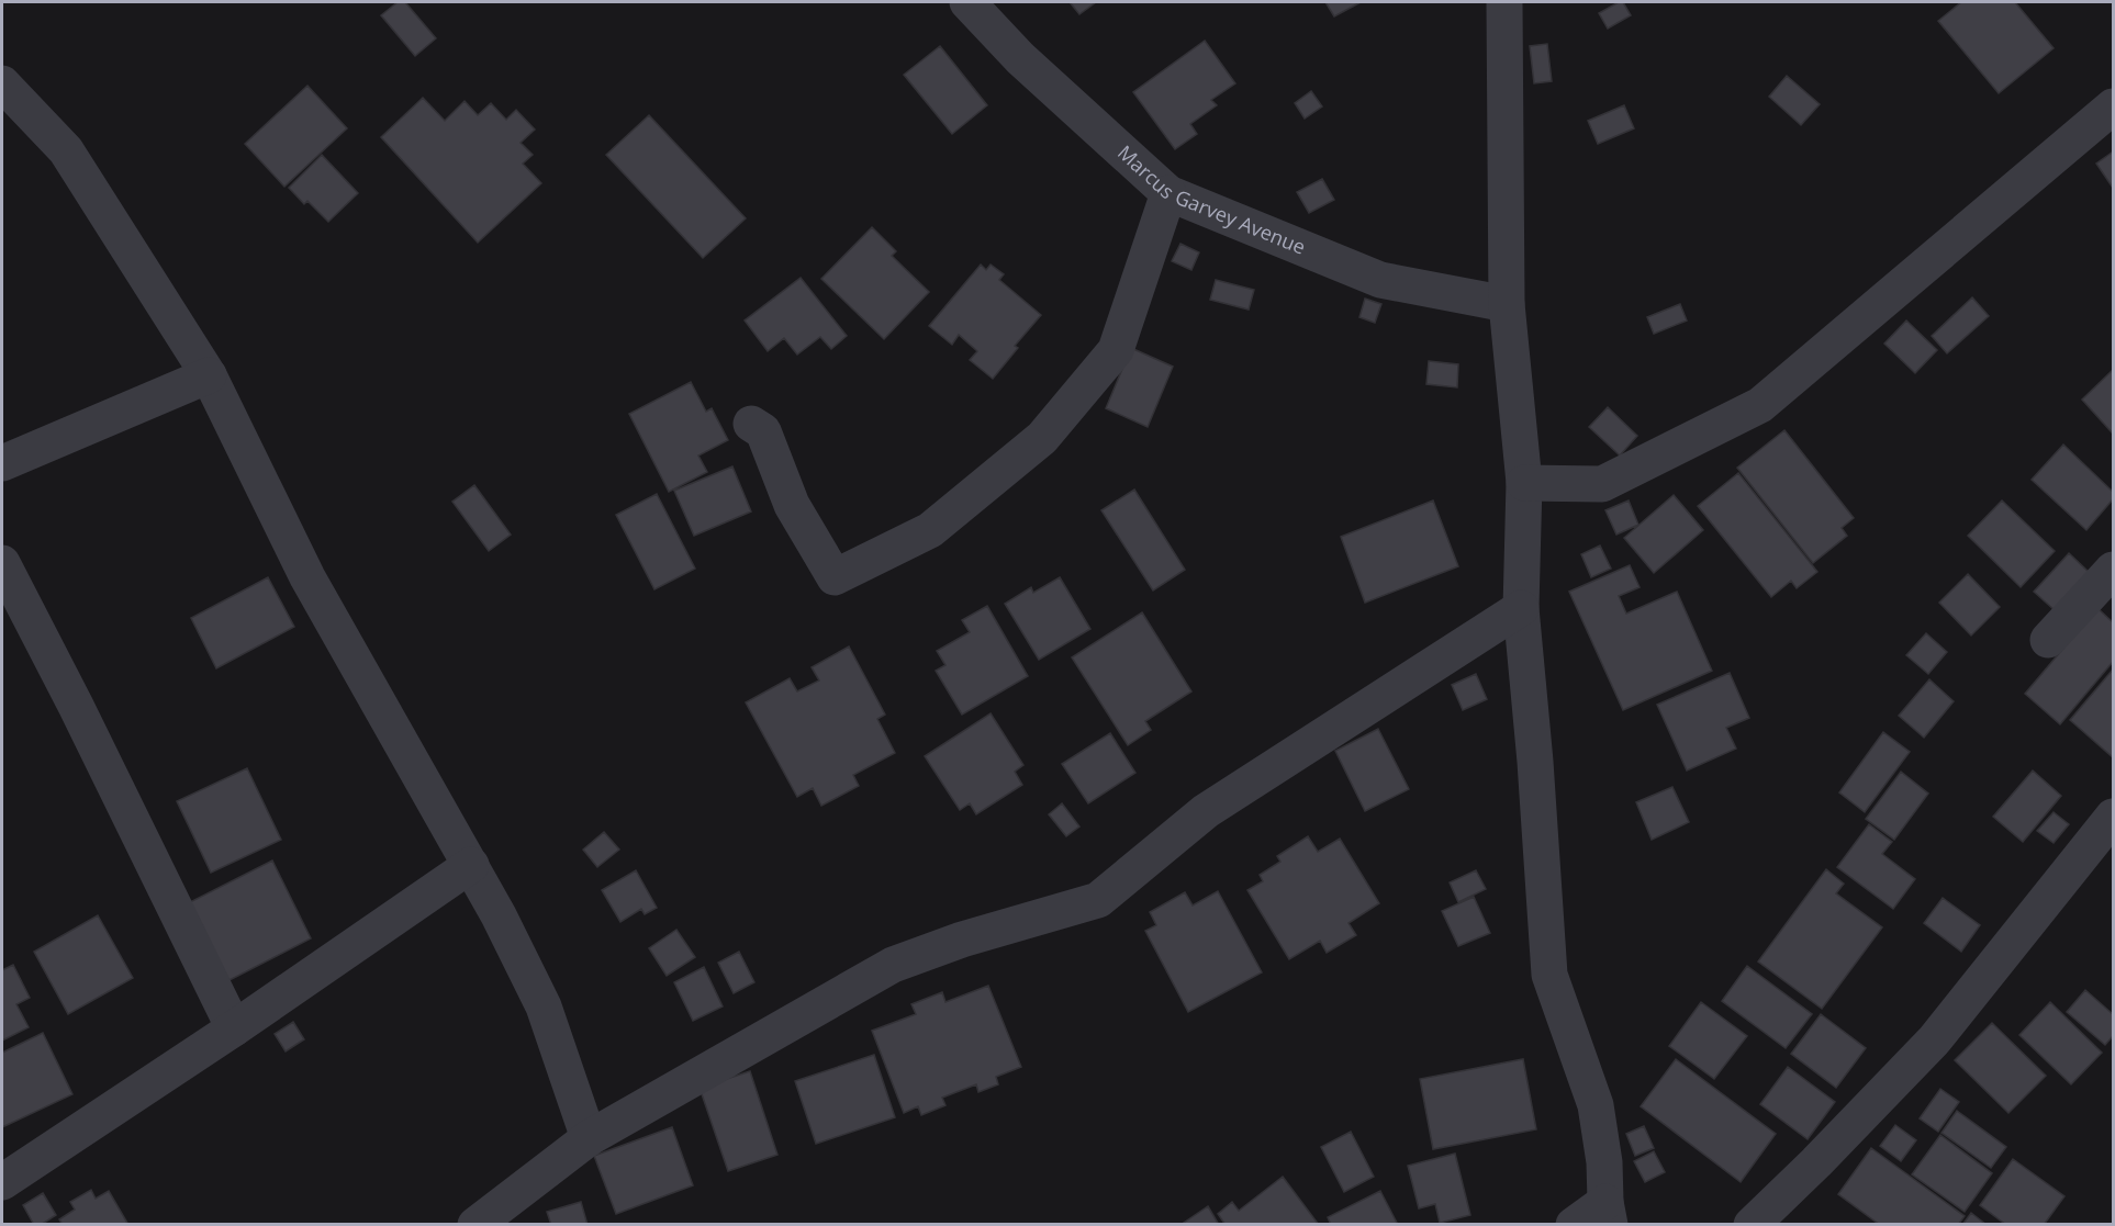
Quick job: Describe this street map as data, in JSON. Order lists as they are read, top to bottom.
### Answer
{
  "streets": {
    "street": ["Marcus Garvey Avenue"]
  }
}
